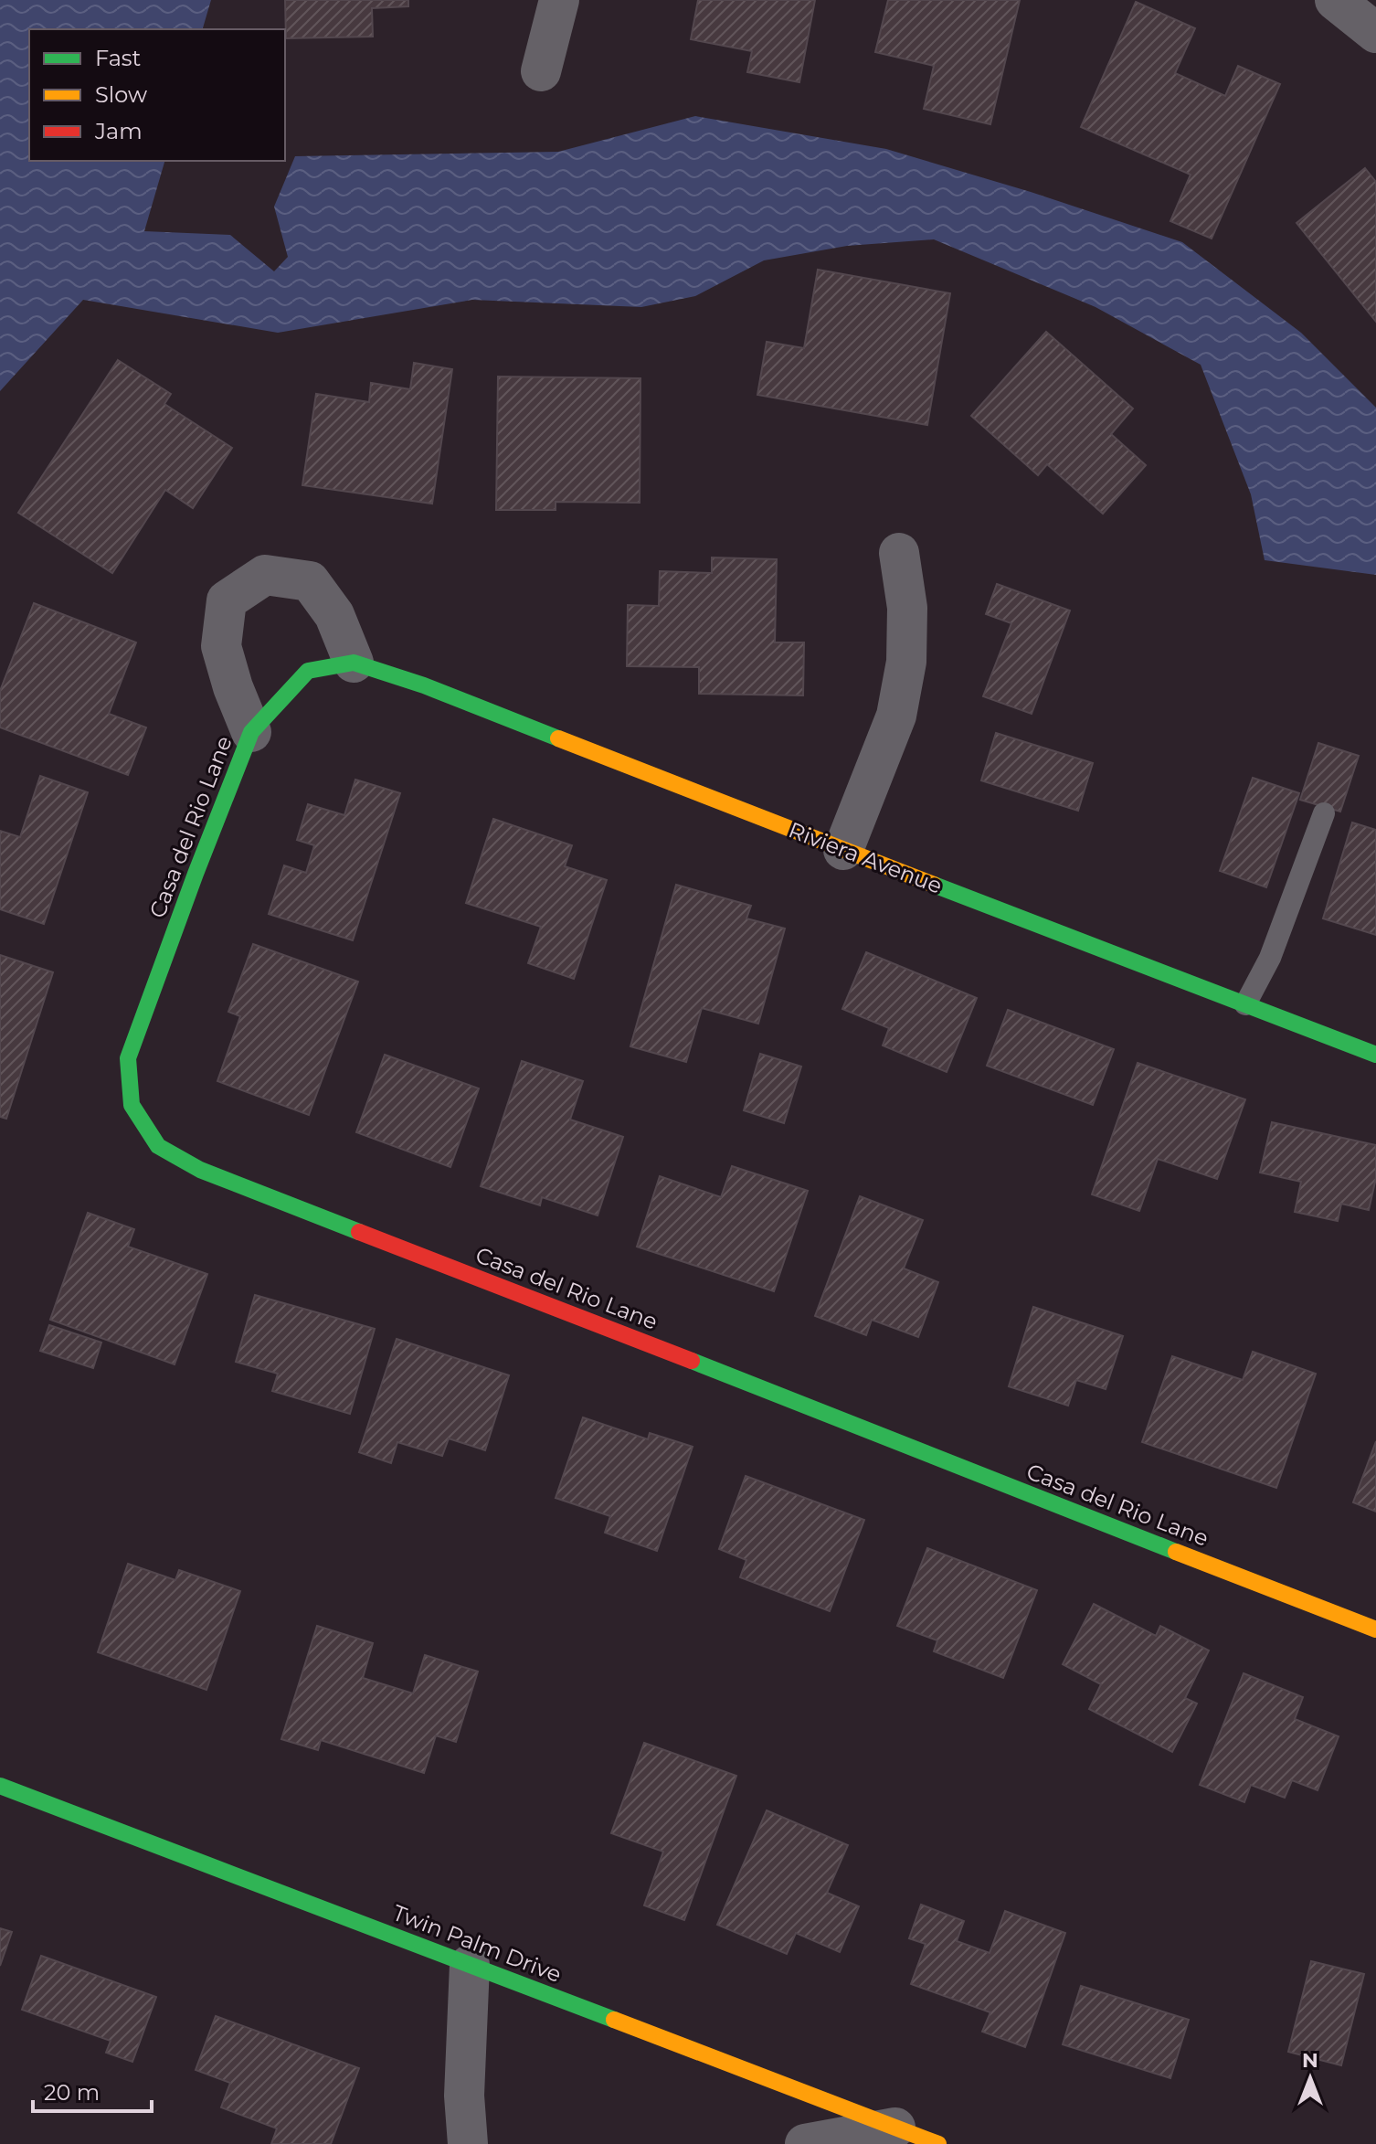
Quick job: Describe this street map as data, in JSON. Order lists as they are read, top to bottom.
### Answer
{
  "streets": {
    "street": ["Casa del Rio Lane", "Riviera Avenue", "Twin Palm Drive"]
  },
  "crossings": [
    ["Casa del Rio Lane", "Riviera Avenue"]
  ],
  "legend": ["Fast", "Slow", "Jam"],
  "scale_bar": "20 m",
  "north": "top"
}
